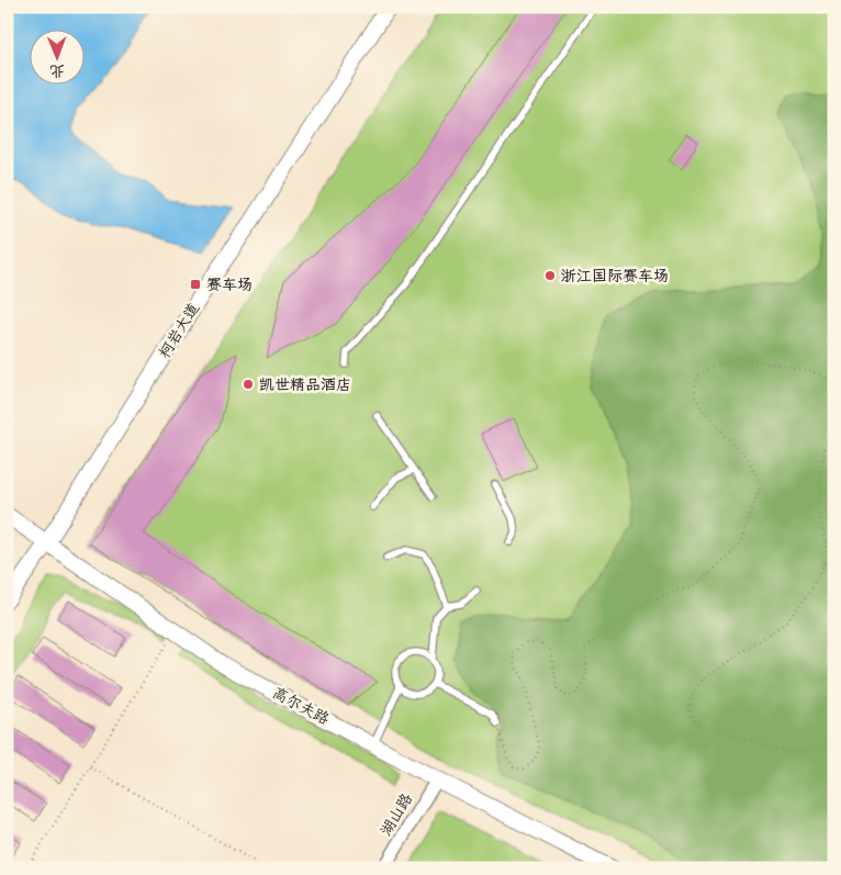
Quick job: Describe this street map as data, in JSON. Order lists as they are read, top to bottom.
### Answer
{
  "streets": {
    "street": ["柯岩大道", "高尔夫路", "湖山路"]
  },
  "crossings": [
    ["柯岩大道", "高尔夫路"],
    ["高尔夫路", "湖山路"]
  ],
  "places": {
    "other": ["浙江国际赛车场", "凯世精品酒店"],
    "transit": ["赛车场"]
  },
  "north": "bottom"
}
